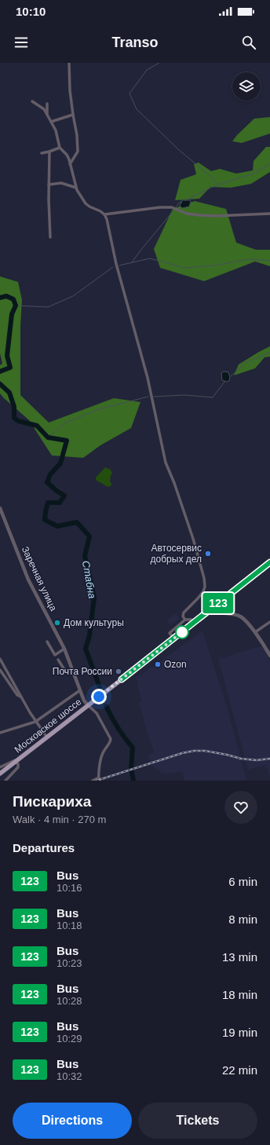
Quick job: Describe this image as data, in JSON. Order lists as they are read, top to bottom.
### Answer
{
  "streets": {
    "main road": ["Московское шоссе"],
    "street": ["Заречная улица"]
  },
  "crossings": [
    ["Заречная улица", "Московское шоссе"]
  ],
  "water": ["Стабна"],
  "places": [
    "Автосервис добрых дел",
    "Дом культуры",
    "Ozon",
    "Почта России"
  ],
  "lines": ["bus line 123"],
  "page": {
    "status": "10:10",
    "header": "Transo",
    "on_map": "123",
    "heading": [
      ["Пискариха", "Walk · 4 min · 270 m"],
      "Departures"
    ],
    "list": [
      {
        "mark": "123",
        "name": "Bus",
        "note": "10:16",
        "value": "6 min"
      },
      {
        "mark": "123",
        "name": "Bus",
        "note": "10:18",
        "value": "8 min"
      },
      {
        "mark": "123",
        "name": "Bus",
        "note": "10:23",
        "value": "13 min"
      },
      {
        "mark": "123",
        "name": "Bus",
        "note": "10:28",
        "value": "18 min"
      },
      {
        "mark": "123",
        "name": "Bus",
        "note": "10:29",
        "value": "19 min"
      },
      {
        "mark": "123",
        "name": "Bus",
        "note": "10:32",
        "value": "22 min"
      }
    ],
    "buttons": ["Directions", "Tickets"]
  }
}
